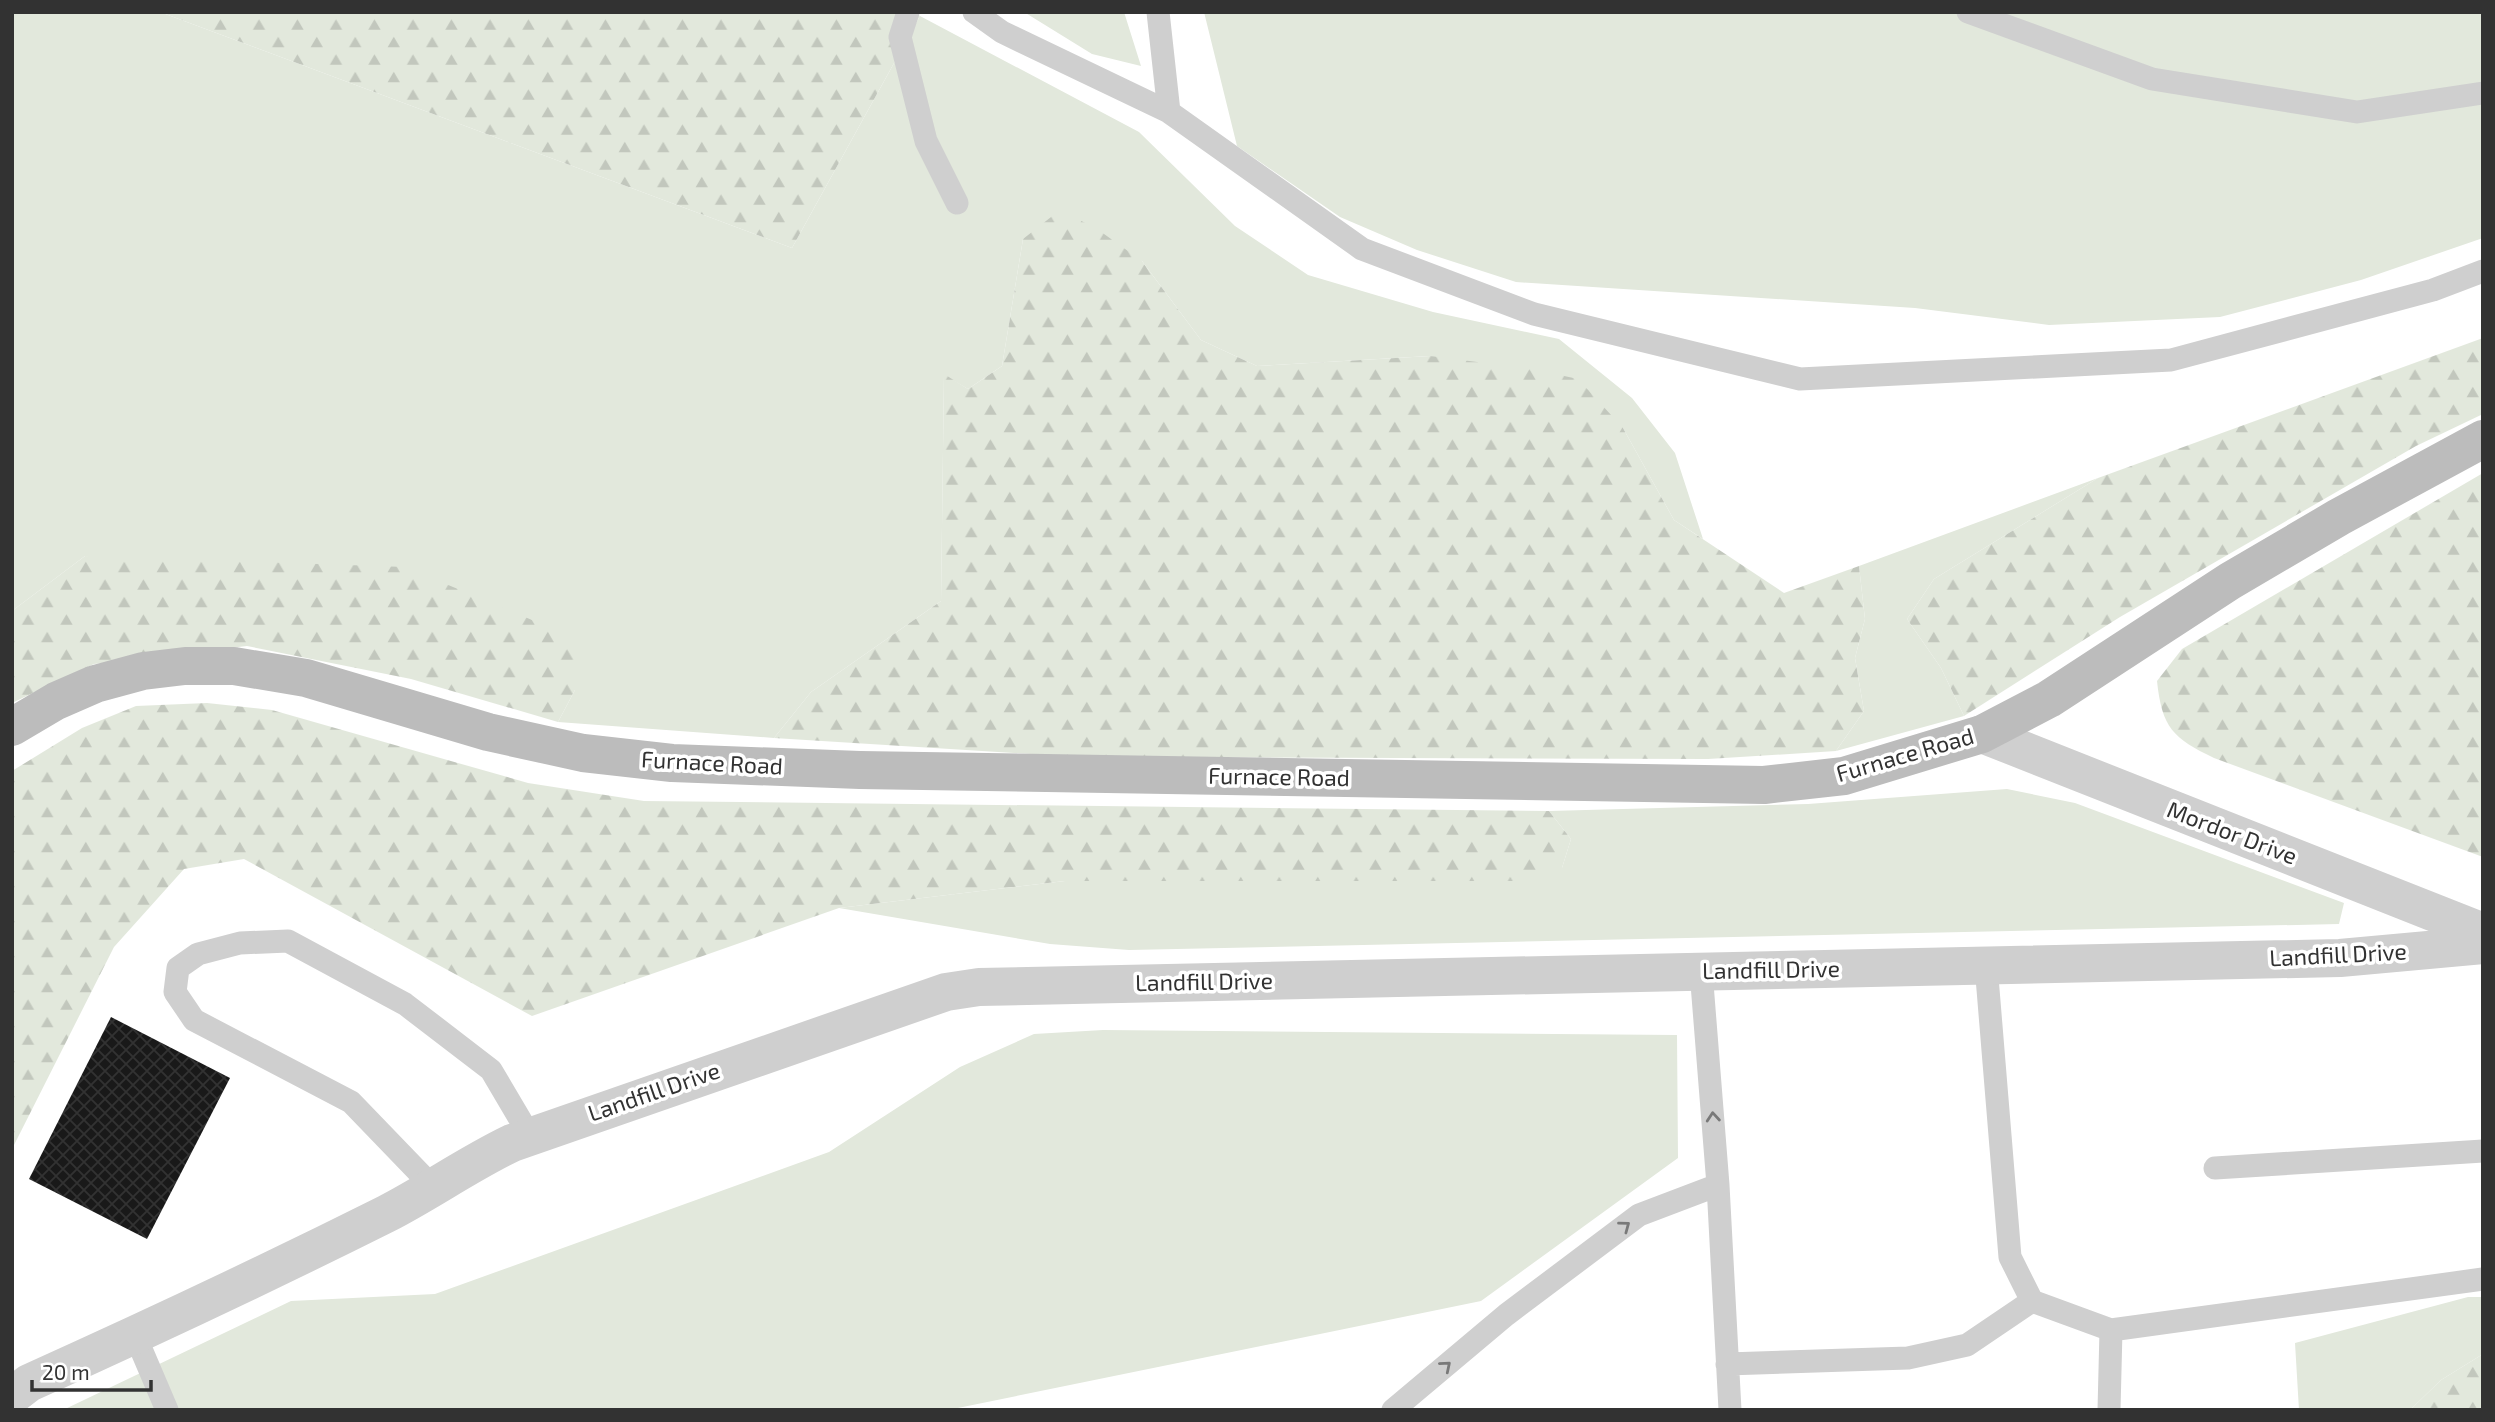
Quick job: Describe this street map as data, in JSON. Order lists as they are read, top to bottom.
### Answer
{
  "streets": {
    "main road": ["Furnace Road"],
    "street": ["Mordor Drive", "Landfill Drive"]
  },
  "crossings": [
    ["Furnace Road", "Mordor Drive"]
  ],
  "scale_bar": "20 m"
}
